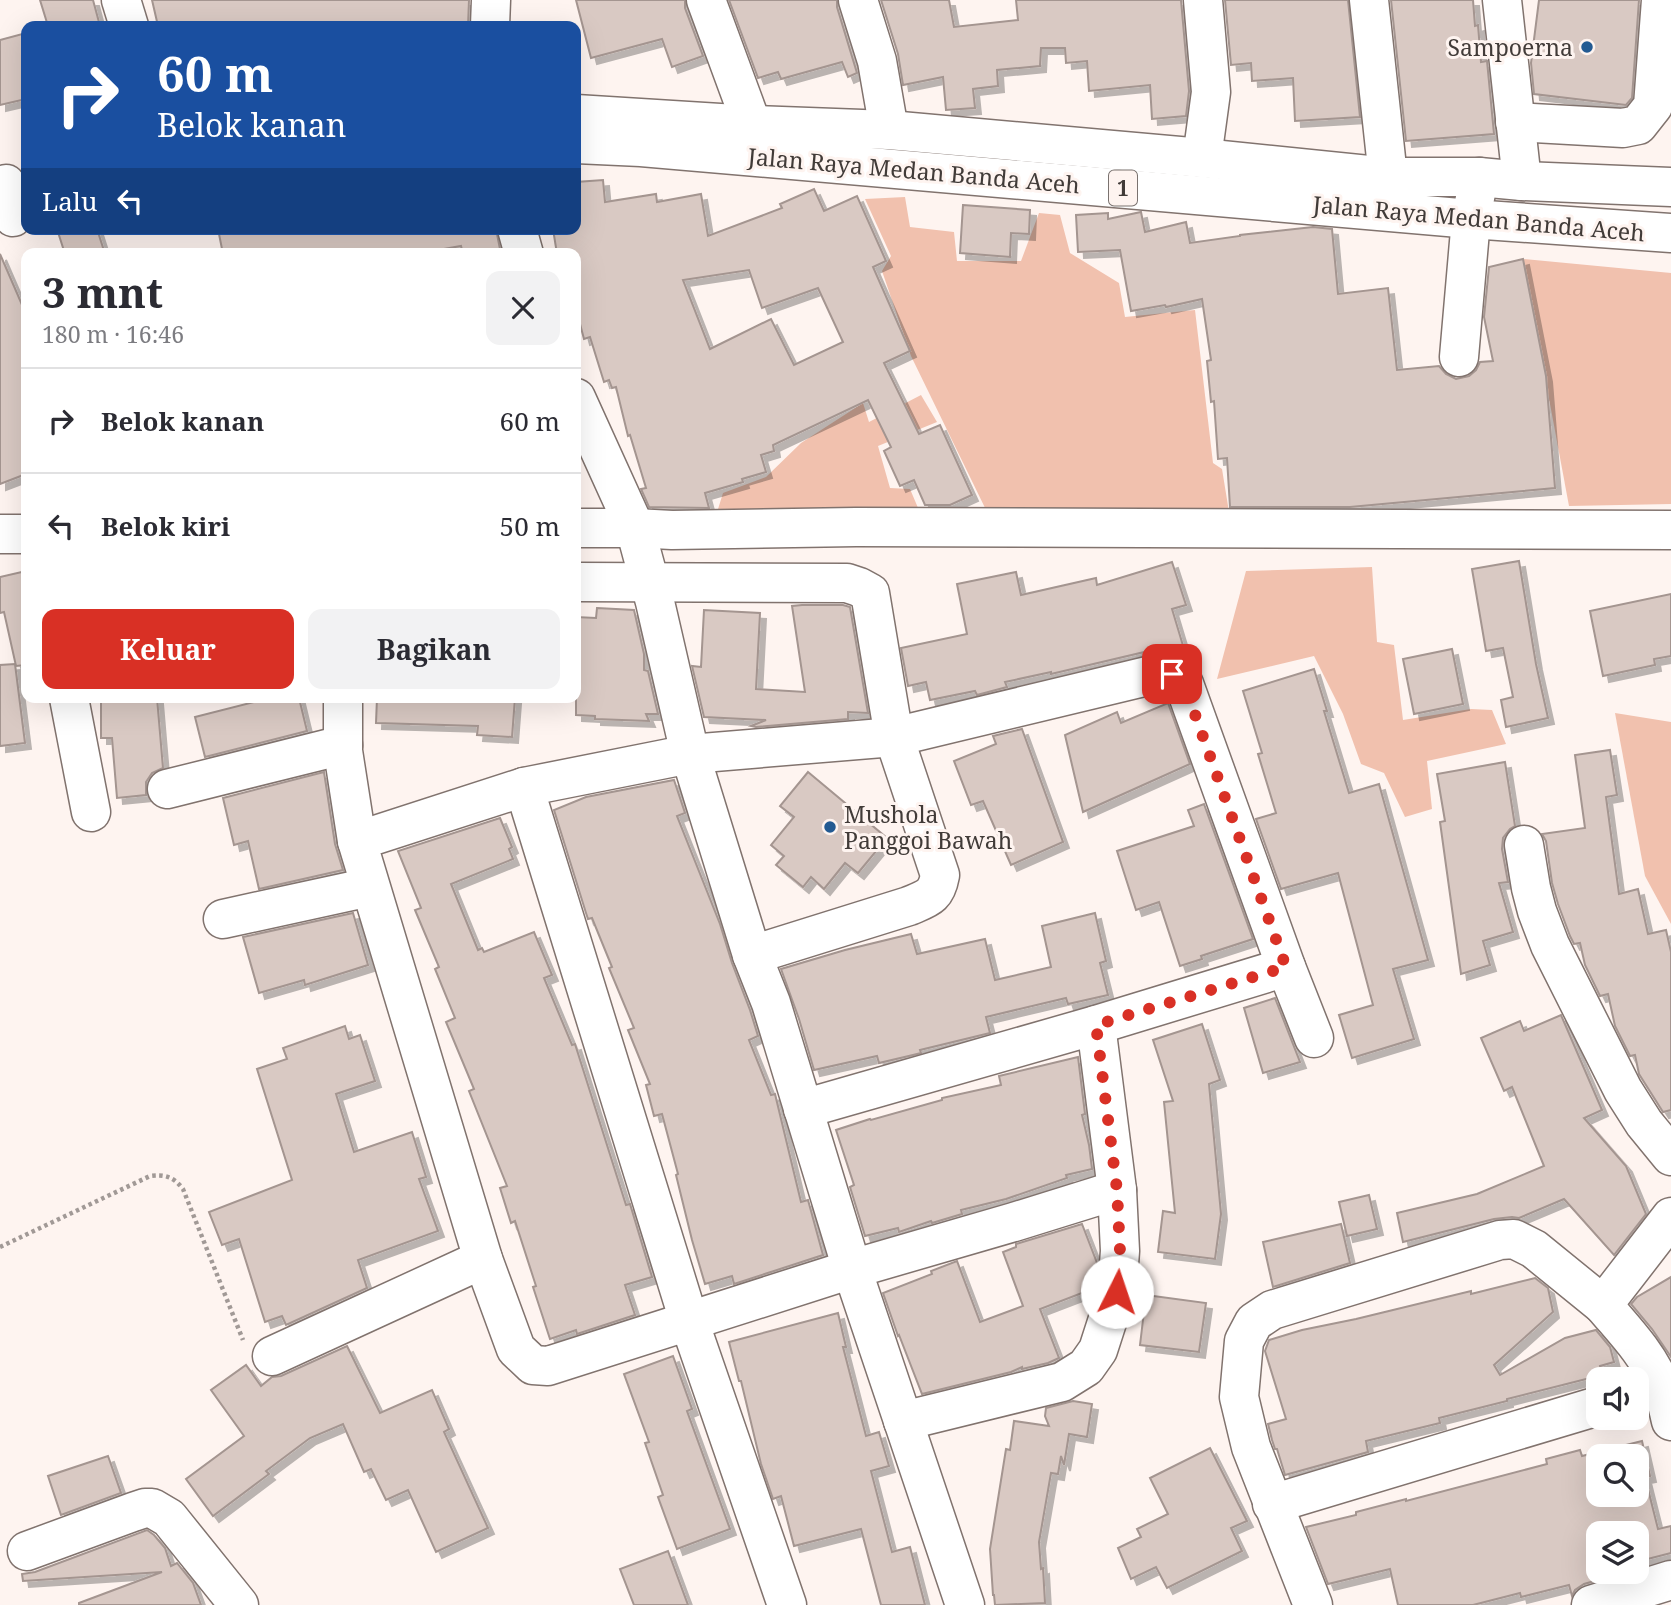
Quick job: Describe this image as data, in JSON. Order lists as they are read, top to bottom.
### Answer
{
  "streets": {
    "main road": ["Jalan Raya Medan Banda Aceh", "1"]
  },
  "places": ["Sampoerna", "Mushola Panggoi Bawah"],
  "page": {
    "turn": ["60 m", "Belok kanan"],
    "then": "Lalu",
    "heading": ["3 mnt", "180 m · 16:46"],
    "list": [
      {
        "name": "Belok kanan",
        "value": "60 m"
      },
      {
        "name": "Belok kiri",
        "value": "50 m"
      }
    ],
    "buttons": ["Keluar", "Bagikan"]
  }
}
